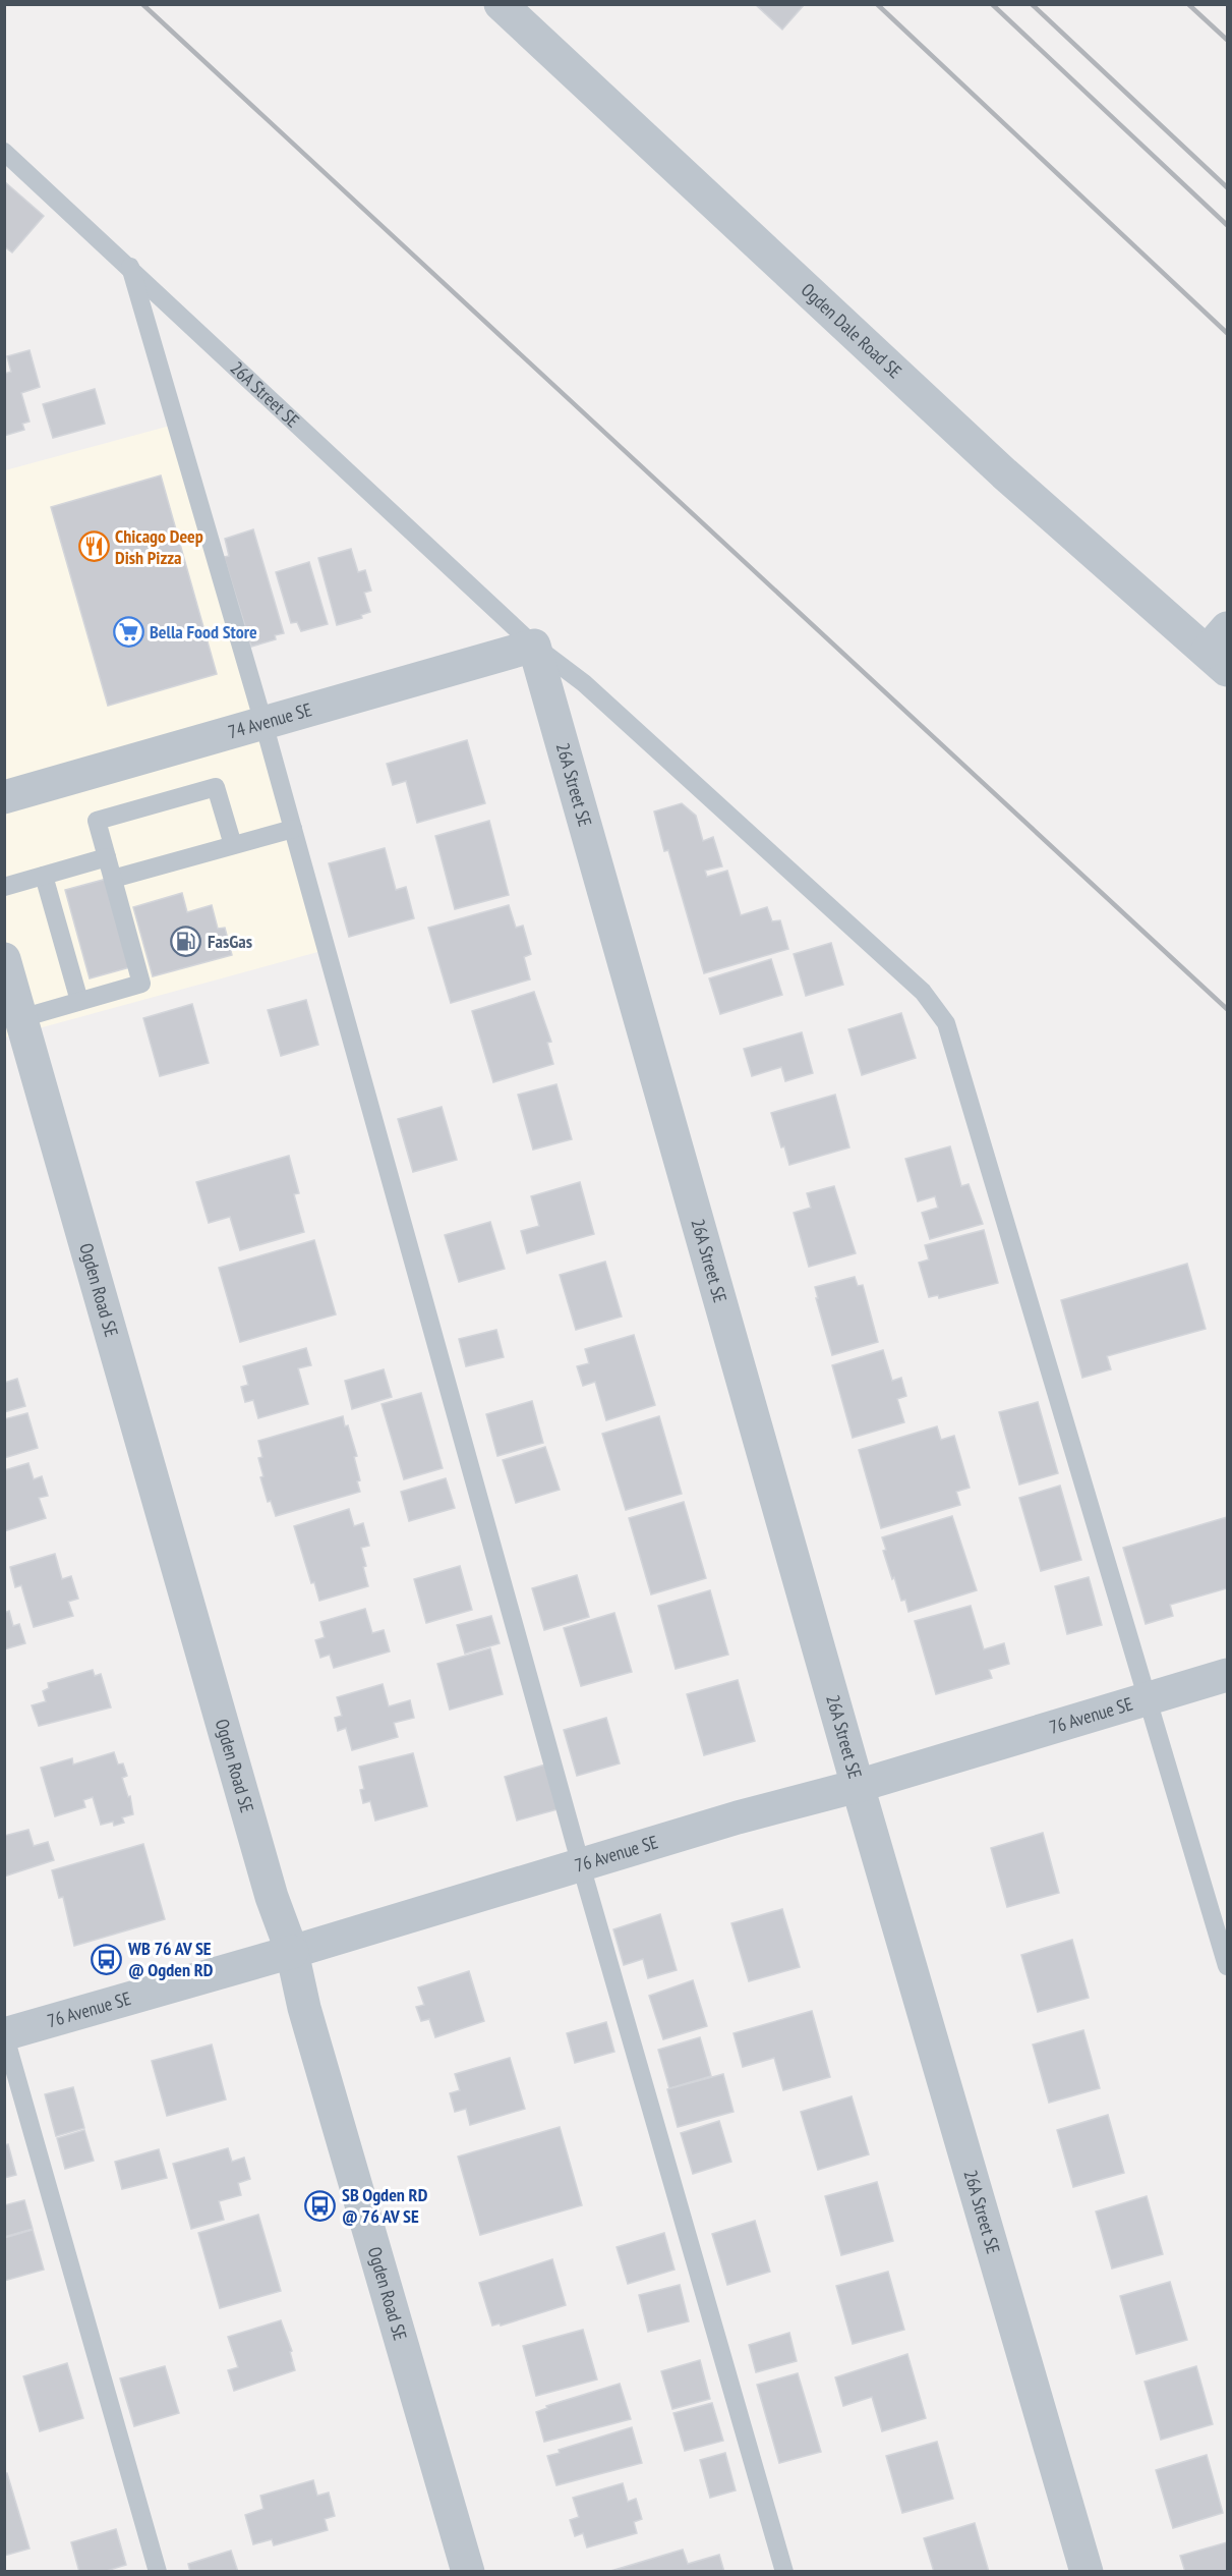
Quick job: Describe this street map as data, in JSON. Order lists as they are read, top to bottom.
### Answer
{
  "streets": {
    "street": [
      "Ogden Dale Road SE",
      "26A Street SE",
      "74 Avenue SE",
      "Ogden Road SE",
      "76 Avenue SE"
    ]
  },
  "crossings": [
    ["26A Street SE", "74 Avenue SE"],
    ["26A Street SE", "76 Avenue SE"],
    ["Ogden Road SE", "76 Avenue SE"]
  ],
  "places": {
    "restaurant": ["Chicago Deep Dish Pizza"],
    "supermarket": ["Bella Food Store"],
    "fuel station": ["FasGas"],
    "bus stop": ["WB 76 AV SE @ Ogden RD", "SB Ogden RD @ 76 AV SE"]
  }
}
